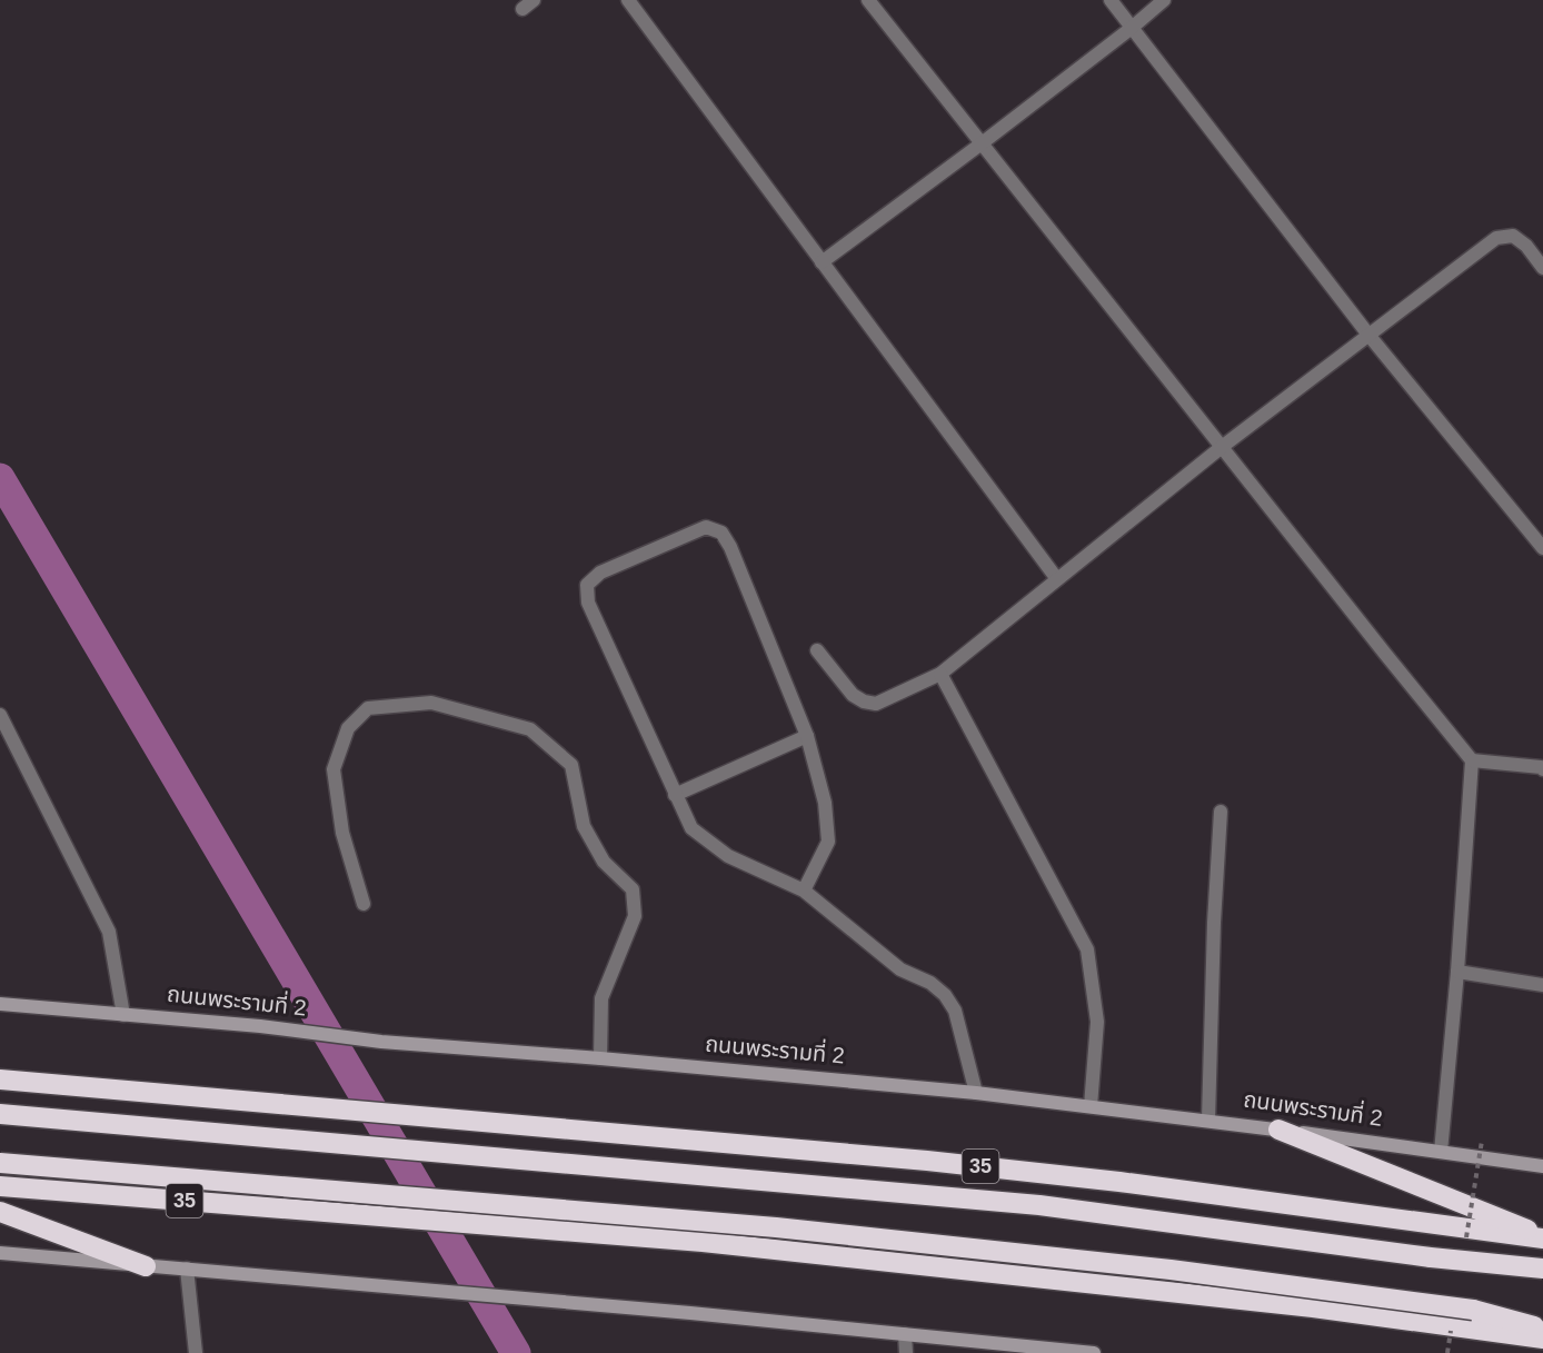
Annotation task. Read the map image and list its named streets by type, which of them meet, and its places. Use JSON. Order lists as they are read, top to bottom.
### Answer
{
  "streets": {
    "highway": ["35"],
    "main road": ["ถนนพระรามที่ 2"]
  }
}
